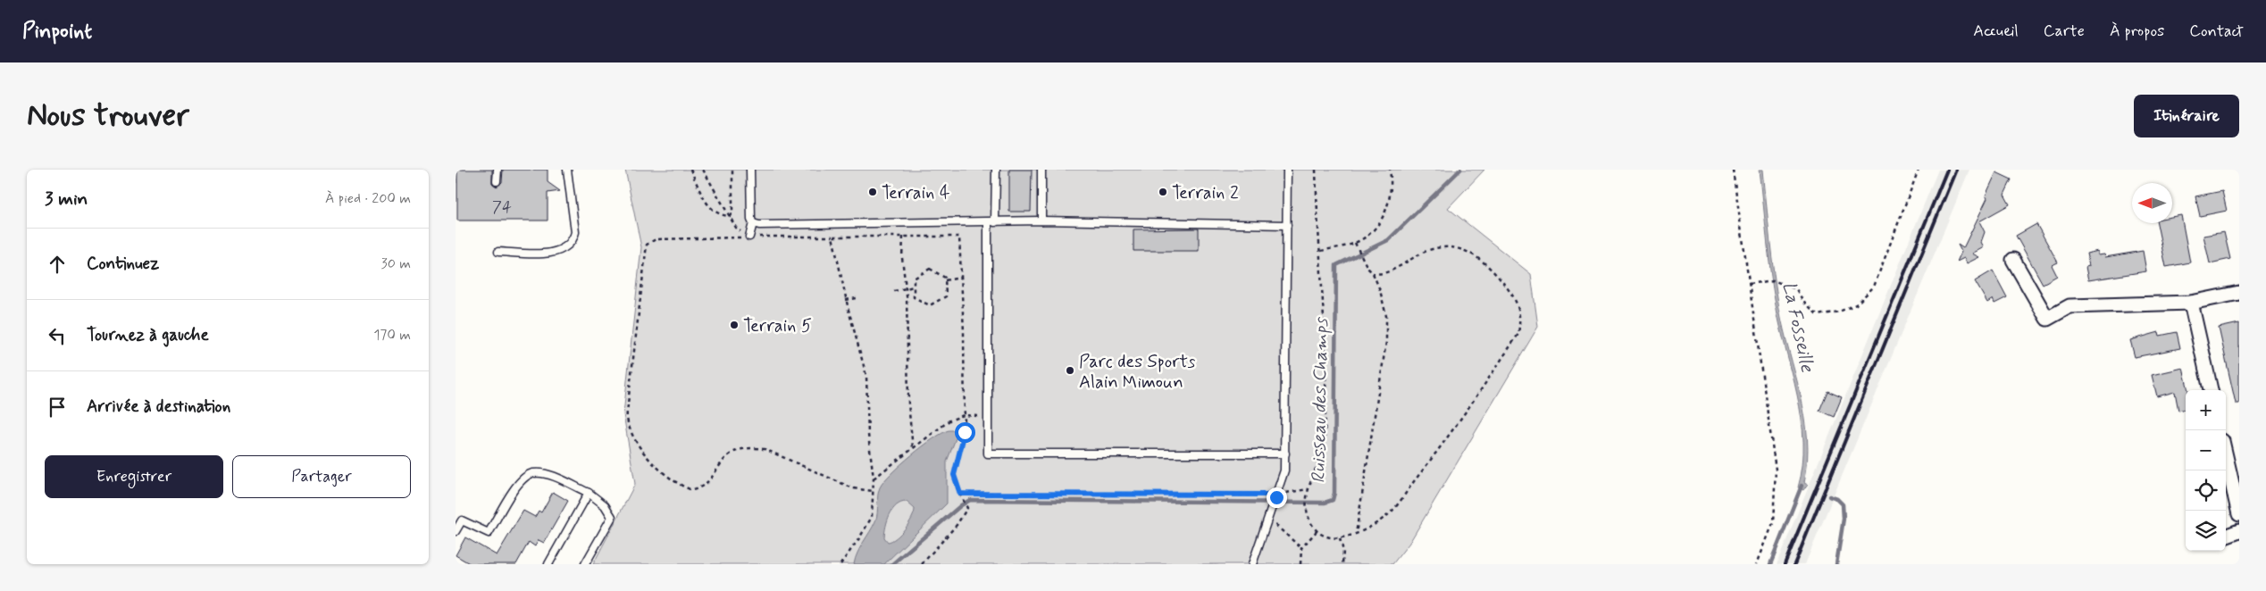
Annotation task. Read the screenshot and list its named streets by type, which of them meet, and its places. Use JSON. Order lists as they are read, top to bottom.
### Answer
{
  "water": ["La Fosseille", "Ruisseau des Champs"],
  "places": [
    "Terrain 4",
    "Terrain 2",
    "Terrain 5",
    "Parc des Sports Alain Mimoun"
  ],
  "house_numbers": ["74"],
  "north": "left",
  "page": {
    "header": "Pinpoint",
    "nav": [
      "Accueil",
      "Carte",
      "À propos",
      "Contact"
    ],
    "buttons": [
      "Itinéraire",
      ["Enregistrer", "Partager"]
    ],
    "title": "Nous trouver",
    "heading": ["3 min", "À pied · 200 m"],
    "list": [
      ["Continuez", "30 m"],
      ["Tournez à gauche", "170 m"],
      "Arrivée à destination"
    ],
    "map_buttons": ["+", "−"]
  }
}
